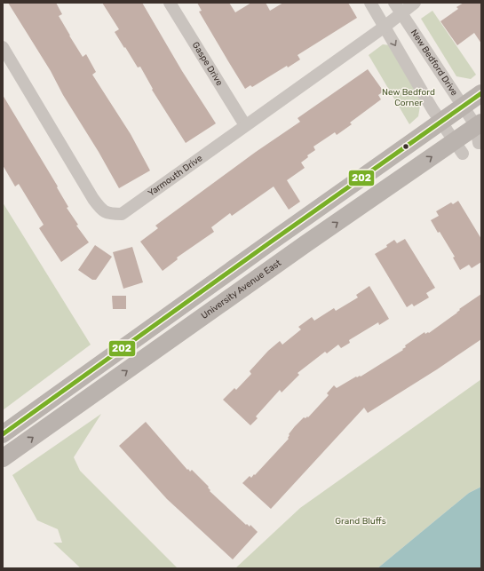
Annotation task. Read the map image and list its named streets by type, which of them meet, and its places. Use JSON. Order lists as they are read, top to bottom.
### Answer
{
  "streets": {
    "main road": ["University Avenue East"],
    "street": ["New Bedford Drive", "Gaspe Drive", "Yarmouth Drive"]
  },
  "crossings": [
    ["New Bedford Drive", "Yarmouth Drive"],
    ["New Bedford Drive", "University Avenue East"],
    ["Gaspe Drive", "Yarmouth Drive"]
  ],
  "parks": ["New Bedford Corner", "Grand Bluffs"],
  "lines": ["transit line 202"]
}
